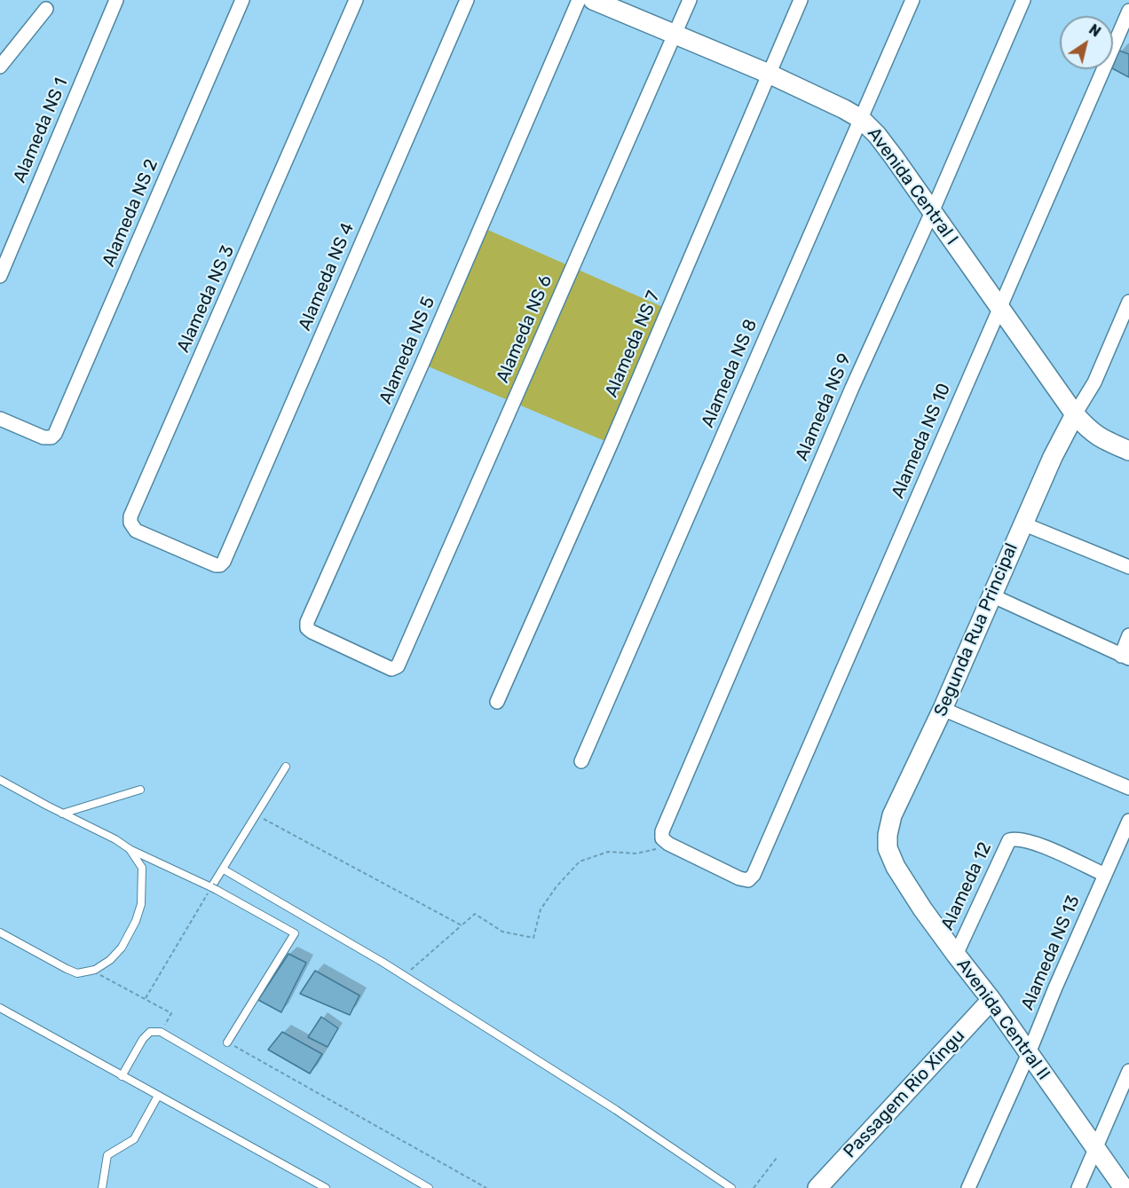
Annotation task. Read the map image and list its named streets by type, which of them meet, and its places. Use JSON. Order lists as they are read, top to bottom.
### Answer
{
  "streets": {
    "main road": [
      "Avenida Central I",
      "Segunda Rua Principal",
      "Avenida Central II",
      "Passagem Rio Xingu"
    ],
    "street": [
      "Alameda NS 1",
      "Alameda NS 2",
      "Alameda NS 4",
      "Alameda NS 3",
      "Alameda NS 6",
      "Alameda NS 7",
      "Alameda NS 5",
      "Alameda NS 8",
      "Alameda NS 9",
      "Alameda NS 10",
      "Alameda 12",
      "Alameda NS 13"
    ]
  },
  "crossings": [
    ["Avenida Central I", "Alameda NS 6"],
    ["Avenida Central I", "Alameda NS 7"],
    ["Avenida Central I", "Alameda NS 8"],
    ["Avenida Central I", "Alameda NS 9"],
    ["Avenida Central I", "Alameda NS 10"],
    ["Avenida Central I", "Segunda Rua Principal"],
    ["Alameda NS 4", "Alameda NS 3"],
    ["Alameda NS 6", "Alameda NS 5"],
    ["Alameda NS 9", "Alameda NS 10"],
    ["Segunda Rua Principal", "Avenida Central II"],
    ["Alameda 12", "Alameda NS 13"],
    ["Alameda 12", "Avenida Central II"],
    ["Alameda NS 13", "Avenida Central II"],
    ["Avenida Central II", "Passagem Rio Xingu"]
  ],
  "north": "top right"
}
